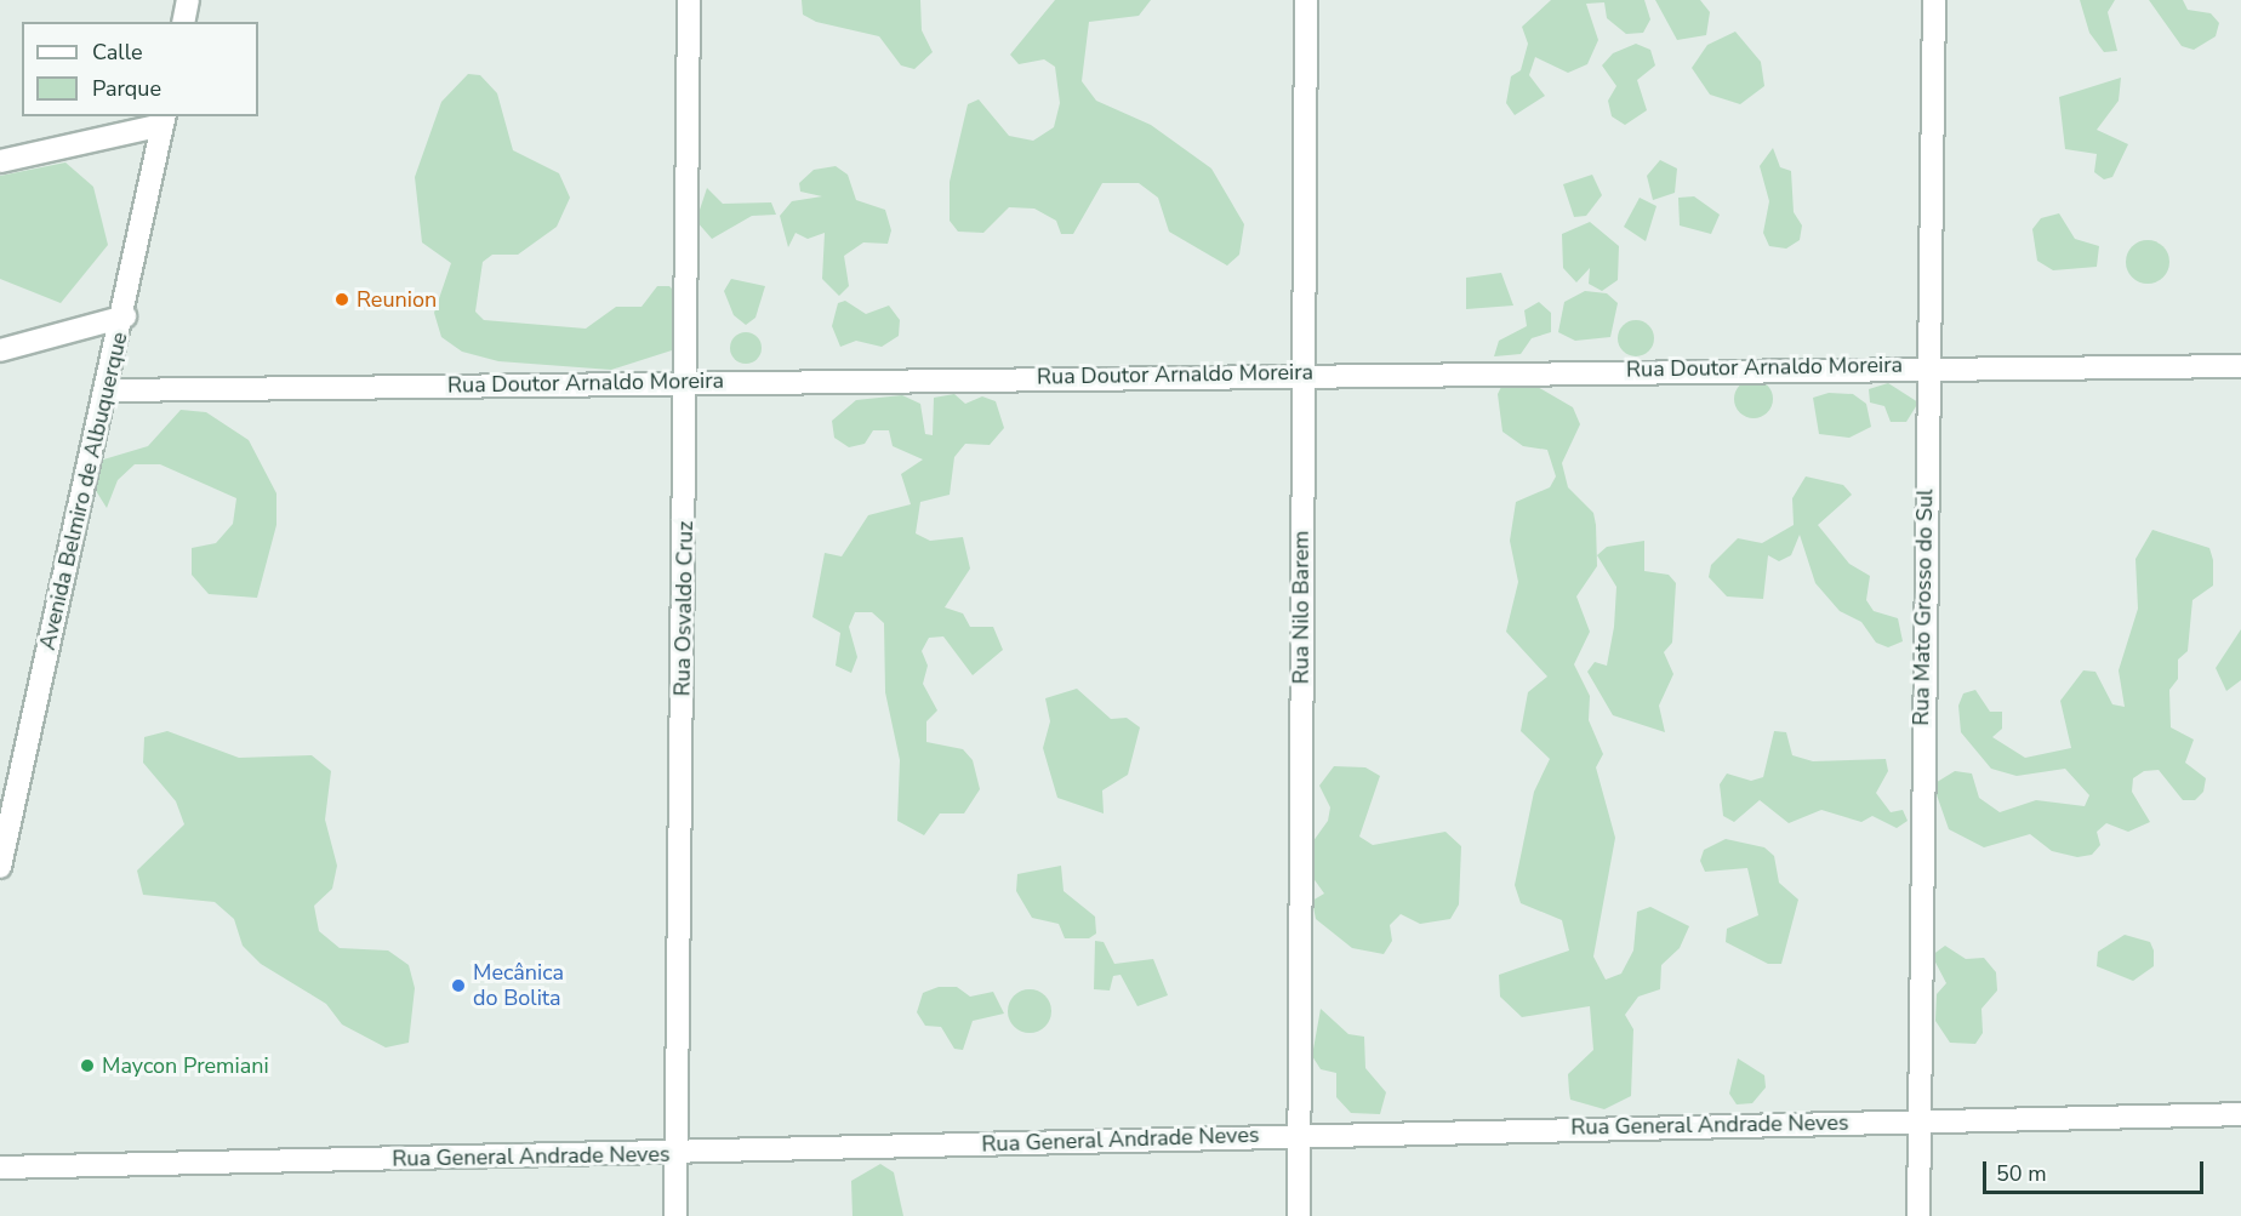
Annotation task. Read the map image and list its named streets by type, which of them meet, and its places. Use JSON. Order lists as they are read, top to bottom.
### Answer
{
  "streets": {
    "street": [
      "Rua Doutor Arnaldo Moreira",
      "Avenida Belmiro de Albuquerque",
      "Rua Nilo Barem",
      "Rua Mato Grosso do Sul",
      "Rua Osvaldo Cruz",
      "Rua General Andrade Neves"
    ]
  },
  "crossings": [
    ["Rua Doutor Arnaldo Moreira", "Avenida Belmiro de Albuquerque"],
    ["Rua Doutor Arnaldo Moreira", "Rua Nilo Barem"],
    ["Rua Doutor Arnaldo Moreira", "Rua Mato Grosso do Sul"],
    ["Rua Doutor Arnaldo Moreira", "Rua Osvaldo Cruz"],
    ["Rua Nilo Barem", "Rua General Andrade Neves"],
    ["Rua Mato Grosso do Sul", "Rua General Andrade Neves"],
    ["Rua Osvaldo Cruz", "Rua General Andrade Neves"]
  ],
  "places": ["Reunion", "Mecânica do Bolita", "Maycon Premiani"],
  "legend": ["Calle", "Parque"],
  "scale_bar": "50 m"
}
